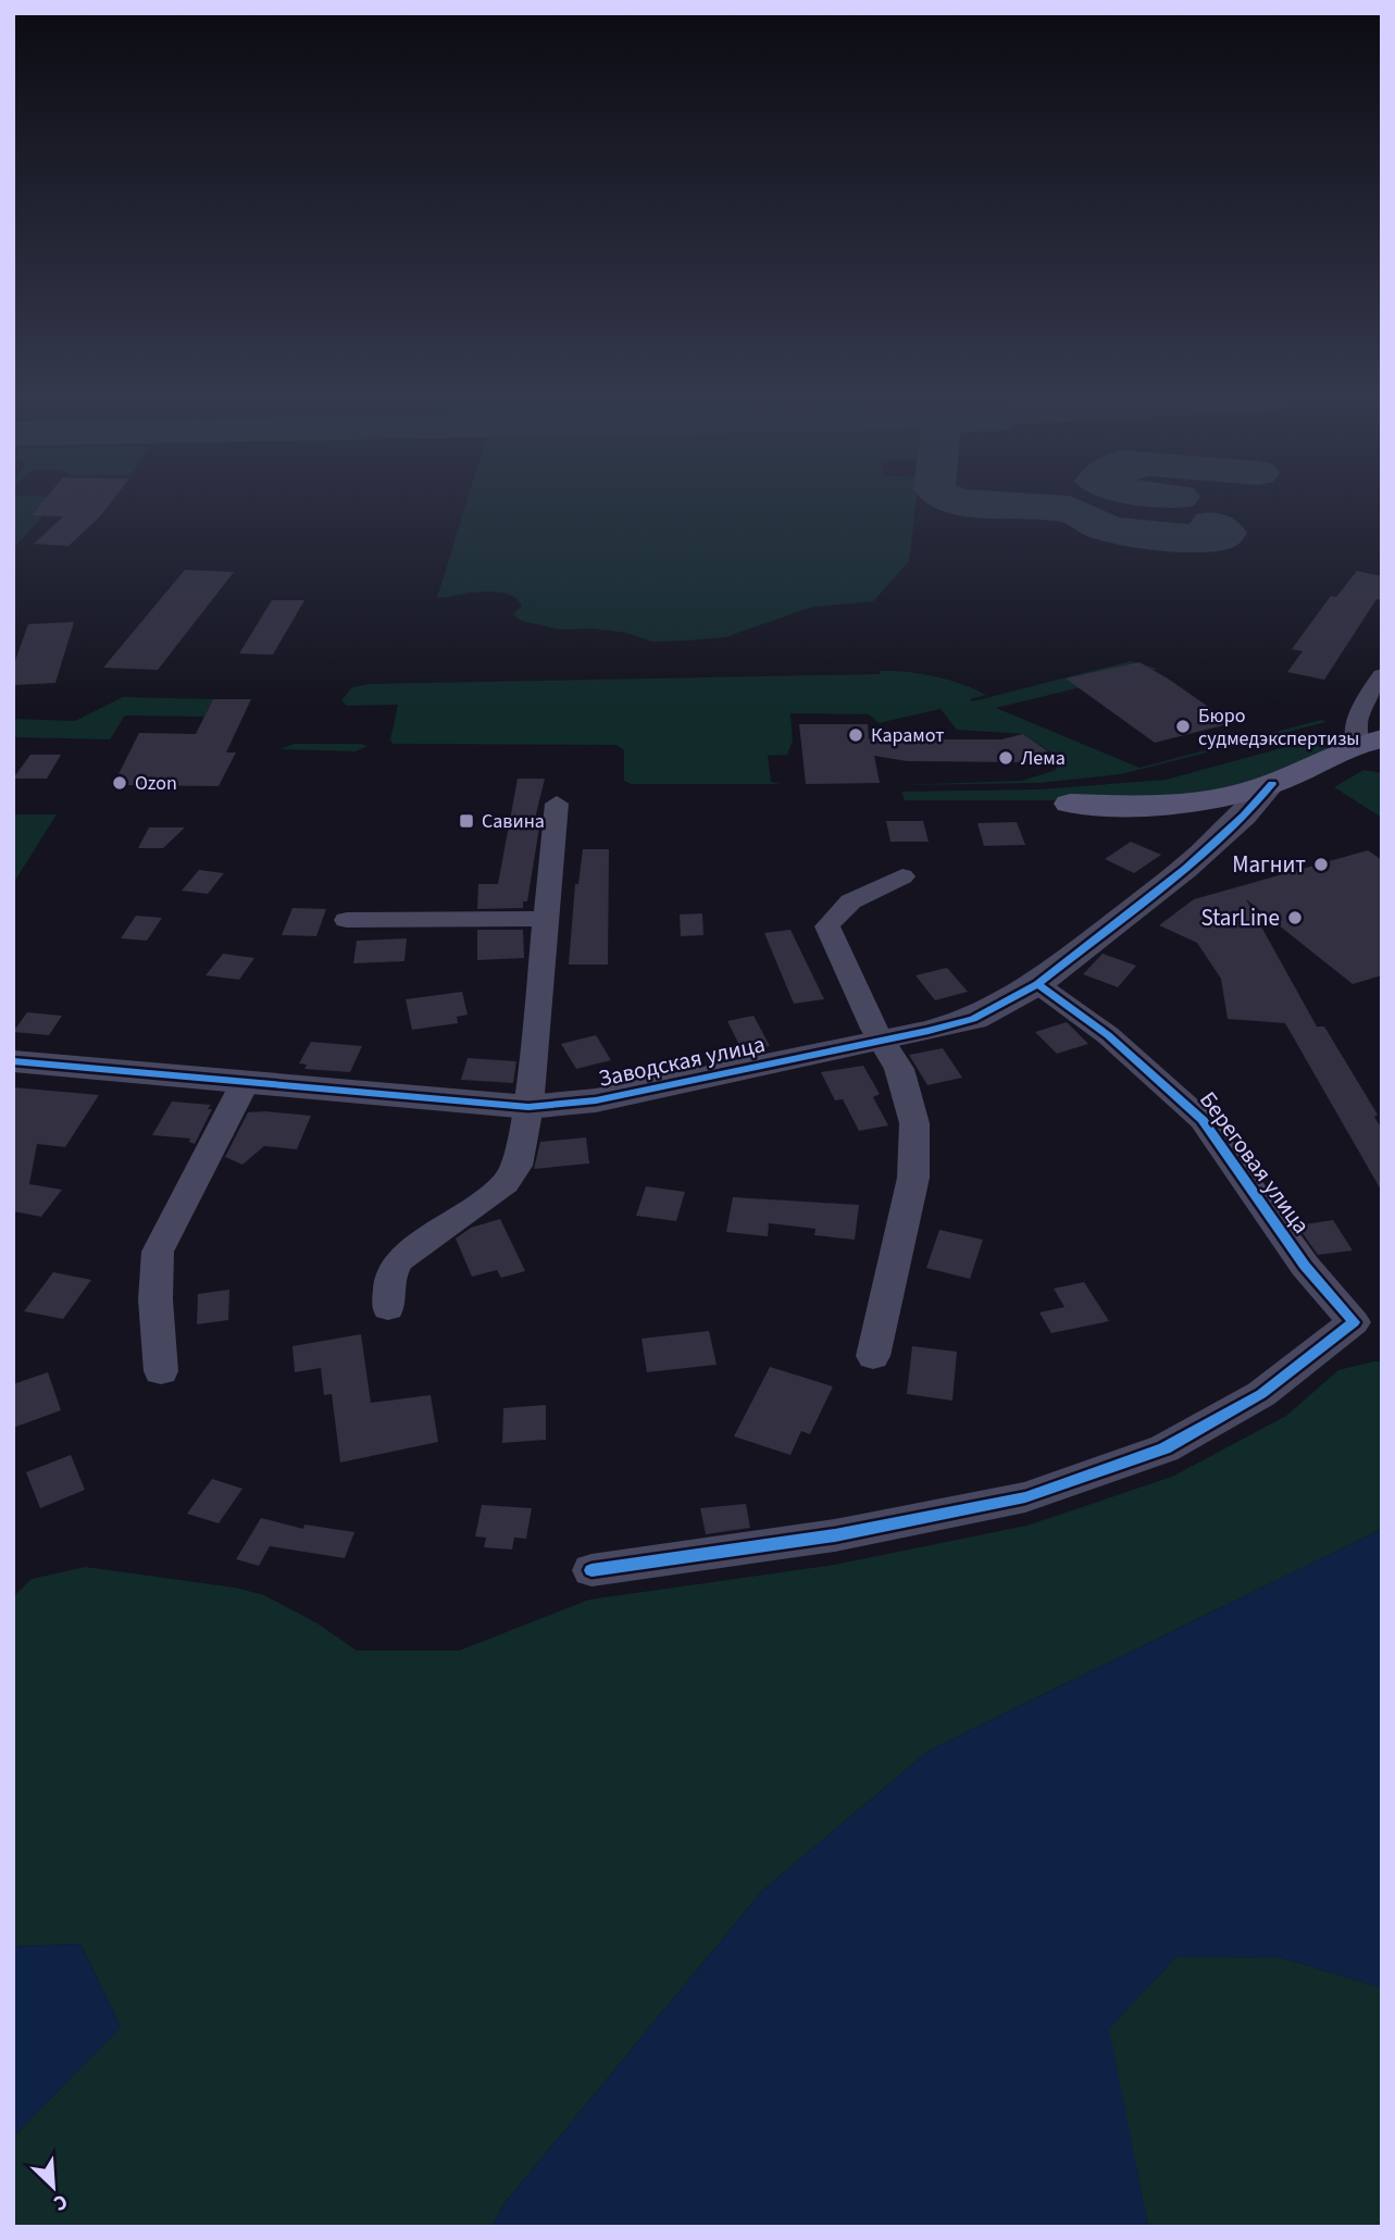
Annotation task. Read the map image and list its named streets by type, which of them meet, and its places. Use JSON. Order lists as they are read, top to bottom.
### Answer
{
  "streets": {
    "street": ["Заводская улица", "Береговая улица"]
  },
  "crossings": [
    ["Заводская улица", "Береговая улица"]
  ],
  "places": {
    "other": [
      "Бюро судмедэкспертизы",
      "Карамот",
      "Лема",
      "Ozon",
      "Магнит",
      "StarLine"
    ],
    "transit": ["Савина"]
  },
  "north": "bottom right"
}
